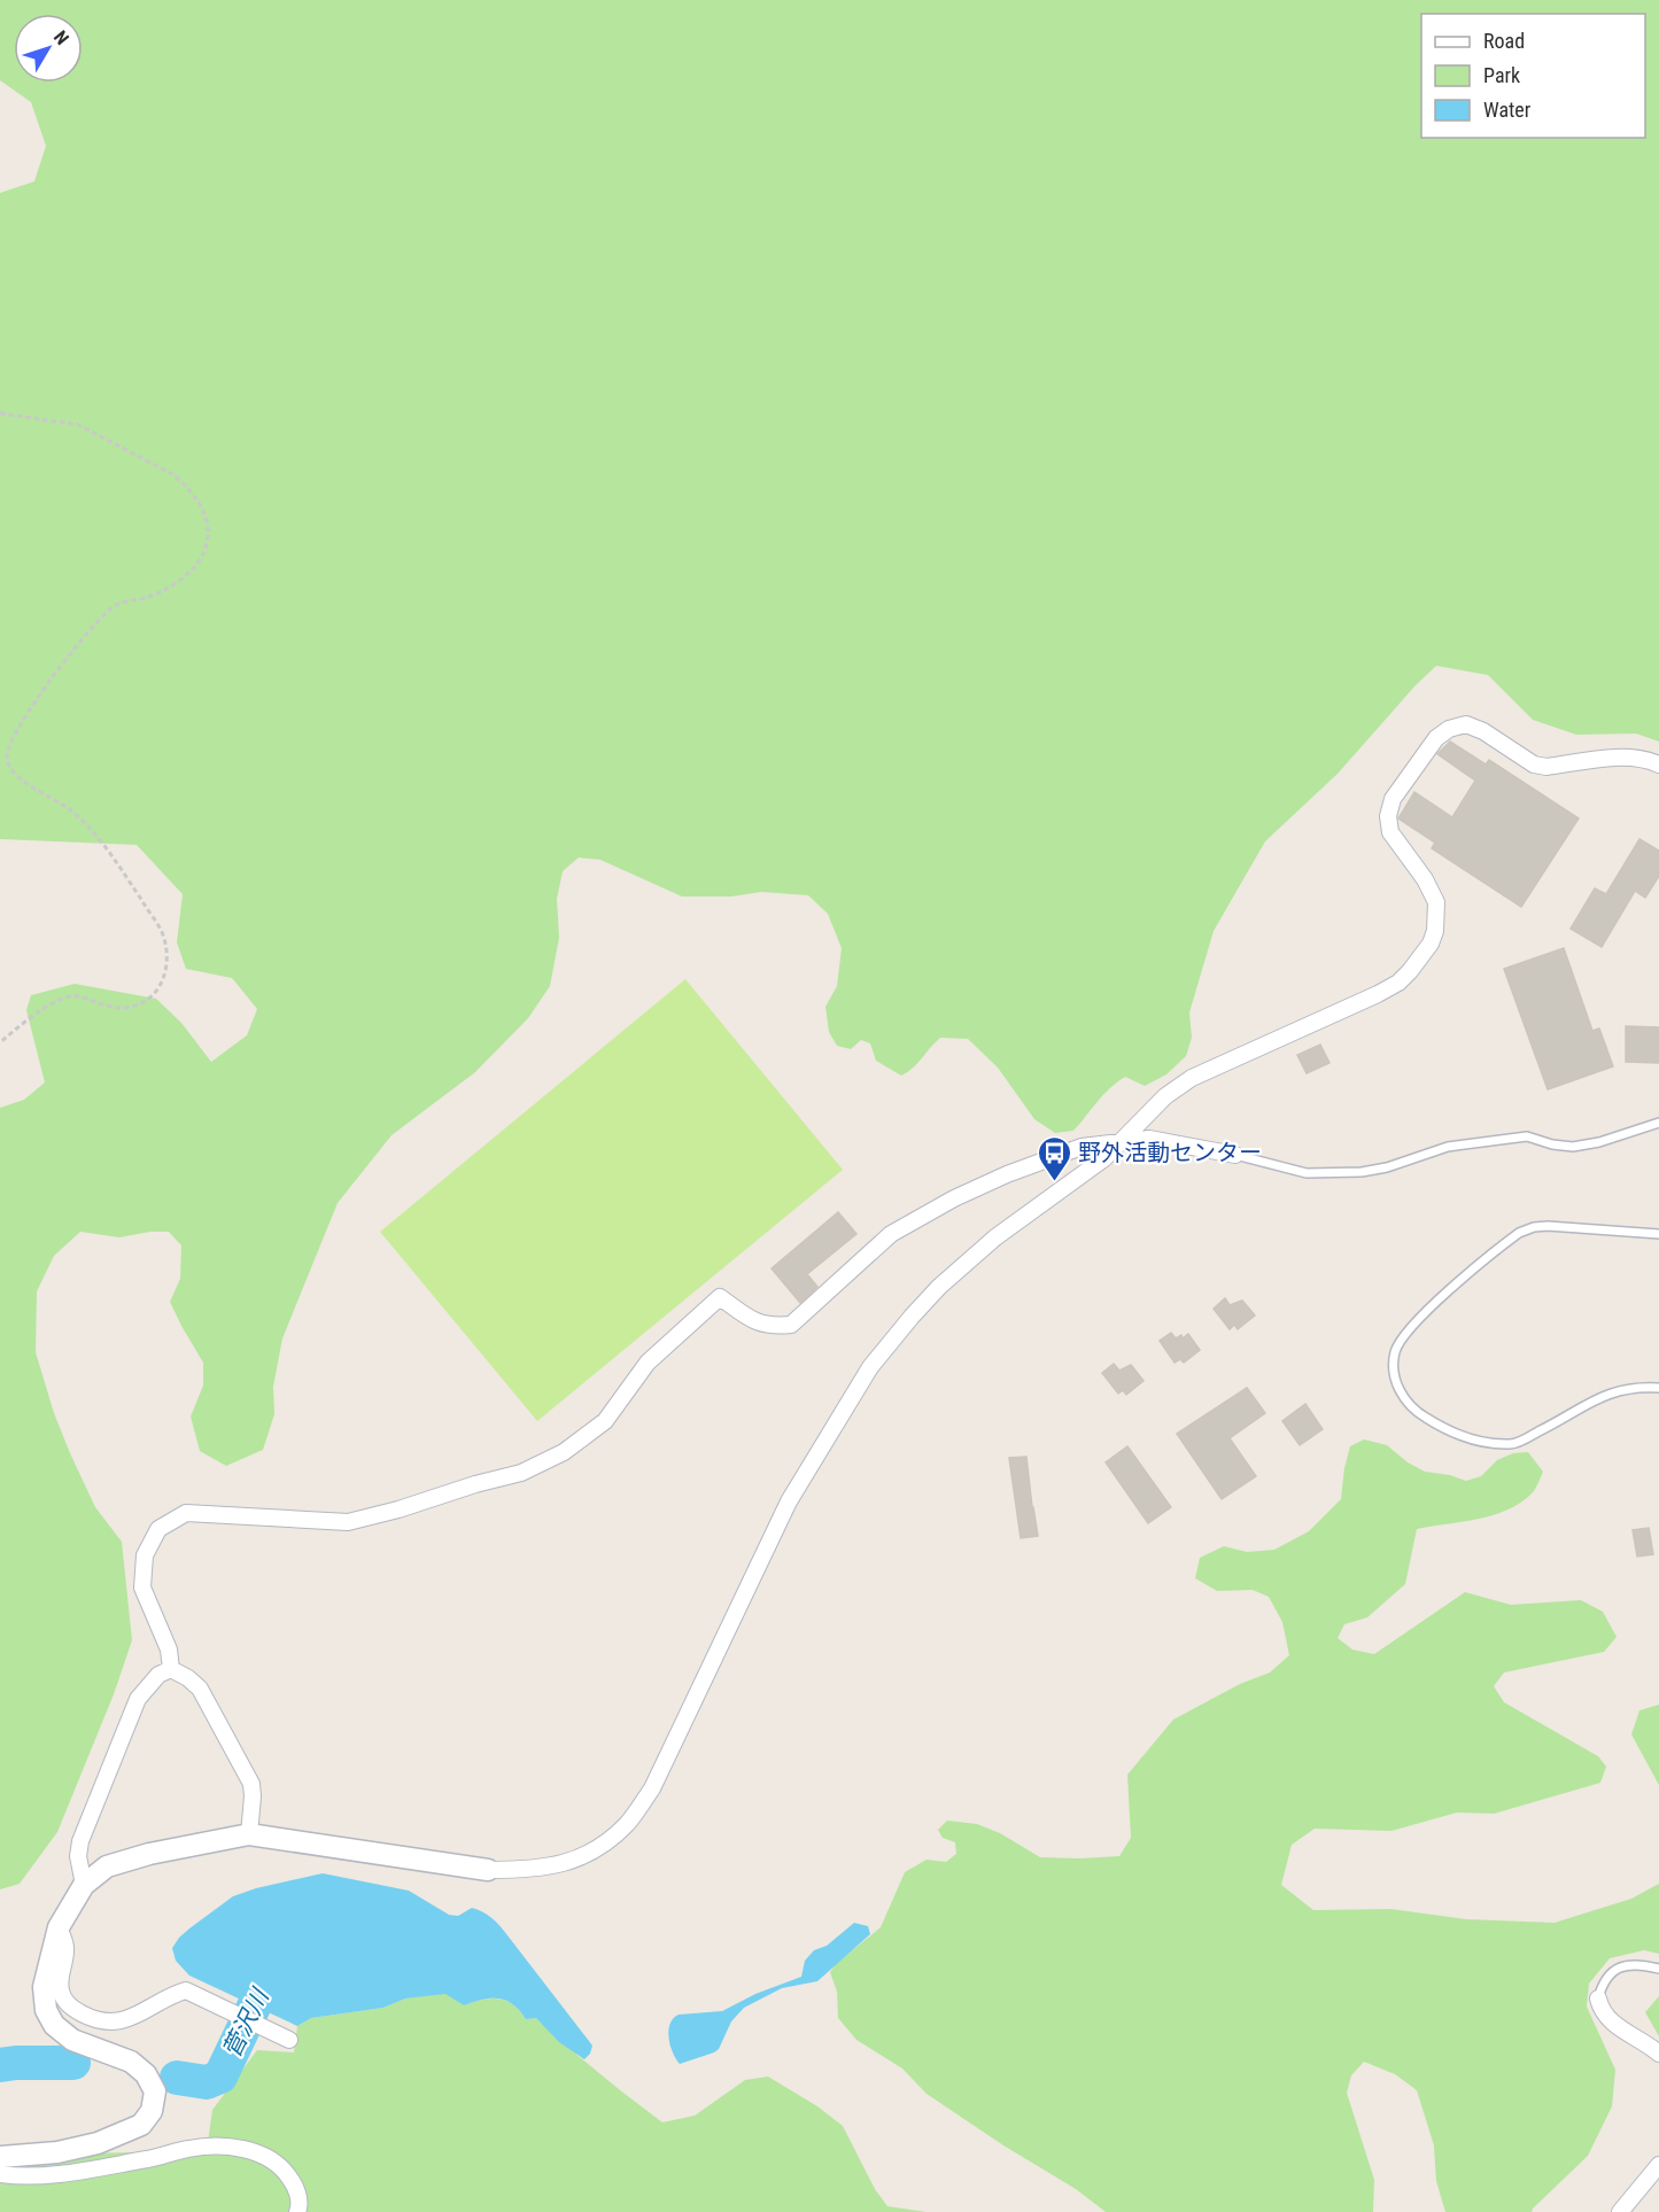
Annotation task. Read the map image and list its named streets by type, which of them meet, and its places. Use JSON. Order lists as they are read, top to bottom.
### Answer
{
  "water": ["菅沢川"],
  "places": {
    "bus stop": ["野外活動センター"]
  },
  "legend": ["Road", "Park", "Water"],
  "north": "top right"
}
